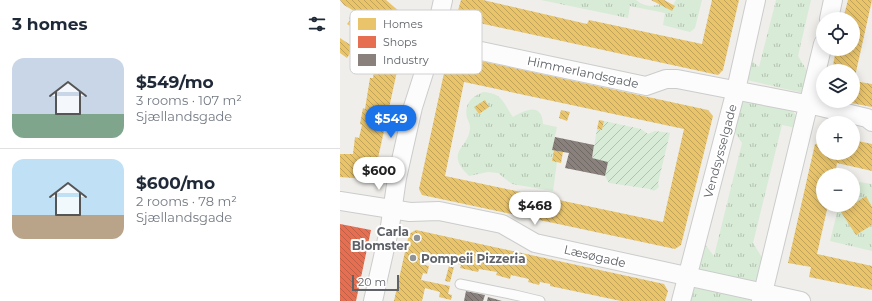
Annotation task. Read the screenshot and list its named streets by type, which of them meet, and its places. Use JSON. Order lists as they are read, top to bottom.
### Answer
{
  "streets": {
    "street": ["Himmerlandsgade", "Vendsysselgade", "Læsøgade"]
  },
  "crossings": [
    ["Himmerlandsgade", "Vendsysselgade"],
    ["Vendsysselgade", "Læsøgade"]
  ],
  "places": ["Carla Blomster", "Pompeii Pizzeria"],
  "legend": ["Homes", "Shops", "Industry"],
  "scale_bar": "20 m",
  "page": {
    "heading": "3 homes",
    "map_buttons": ["+", "−"],
    "list": [
      {
        "name": "$549/mo",
        "note": "3 rooms · 107 m² · Sjællandsgade"
      },
      {
        "name": "$600/mo",
        "note": "2 rooms · 78 m² · Sjællandsgade"
      }
    ],
    "price": ["$549", "$600", "$468"],
    "scale": "20 m"
  }
}
